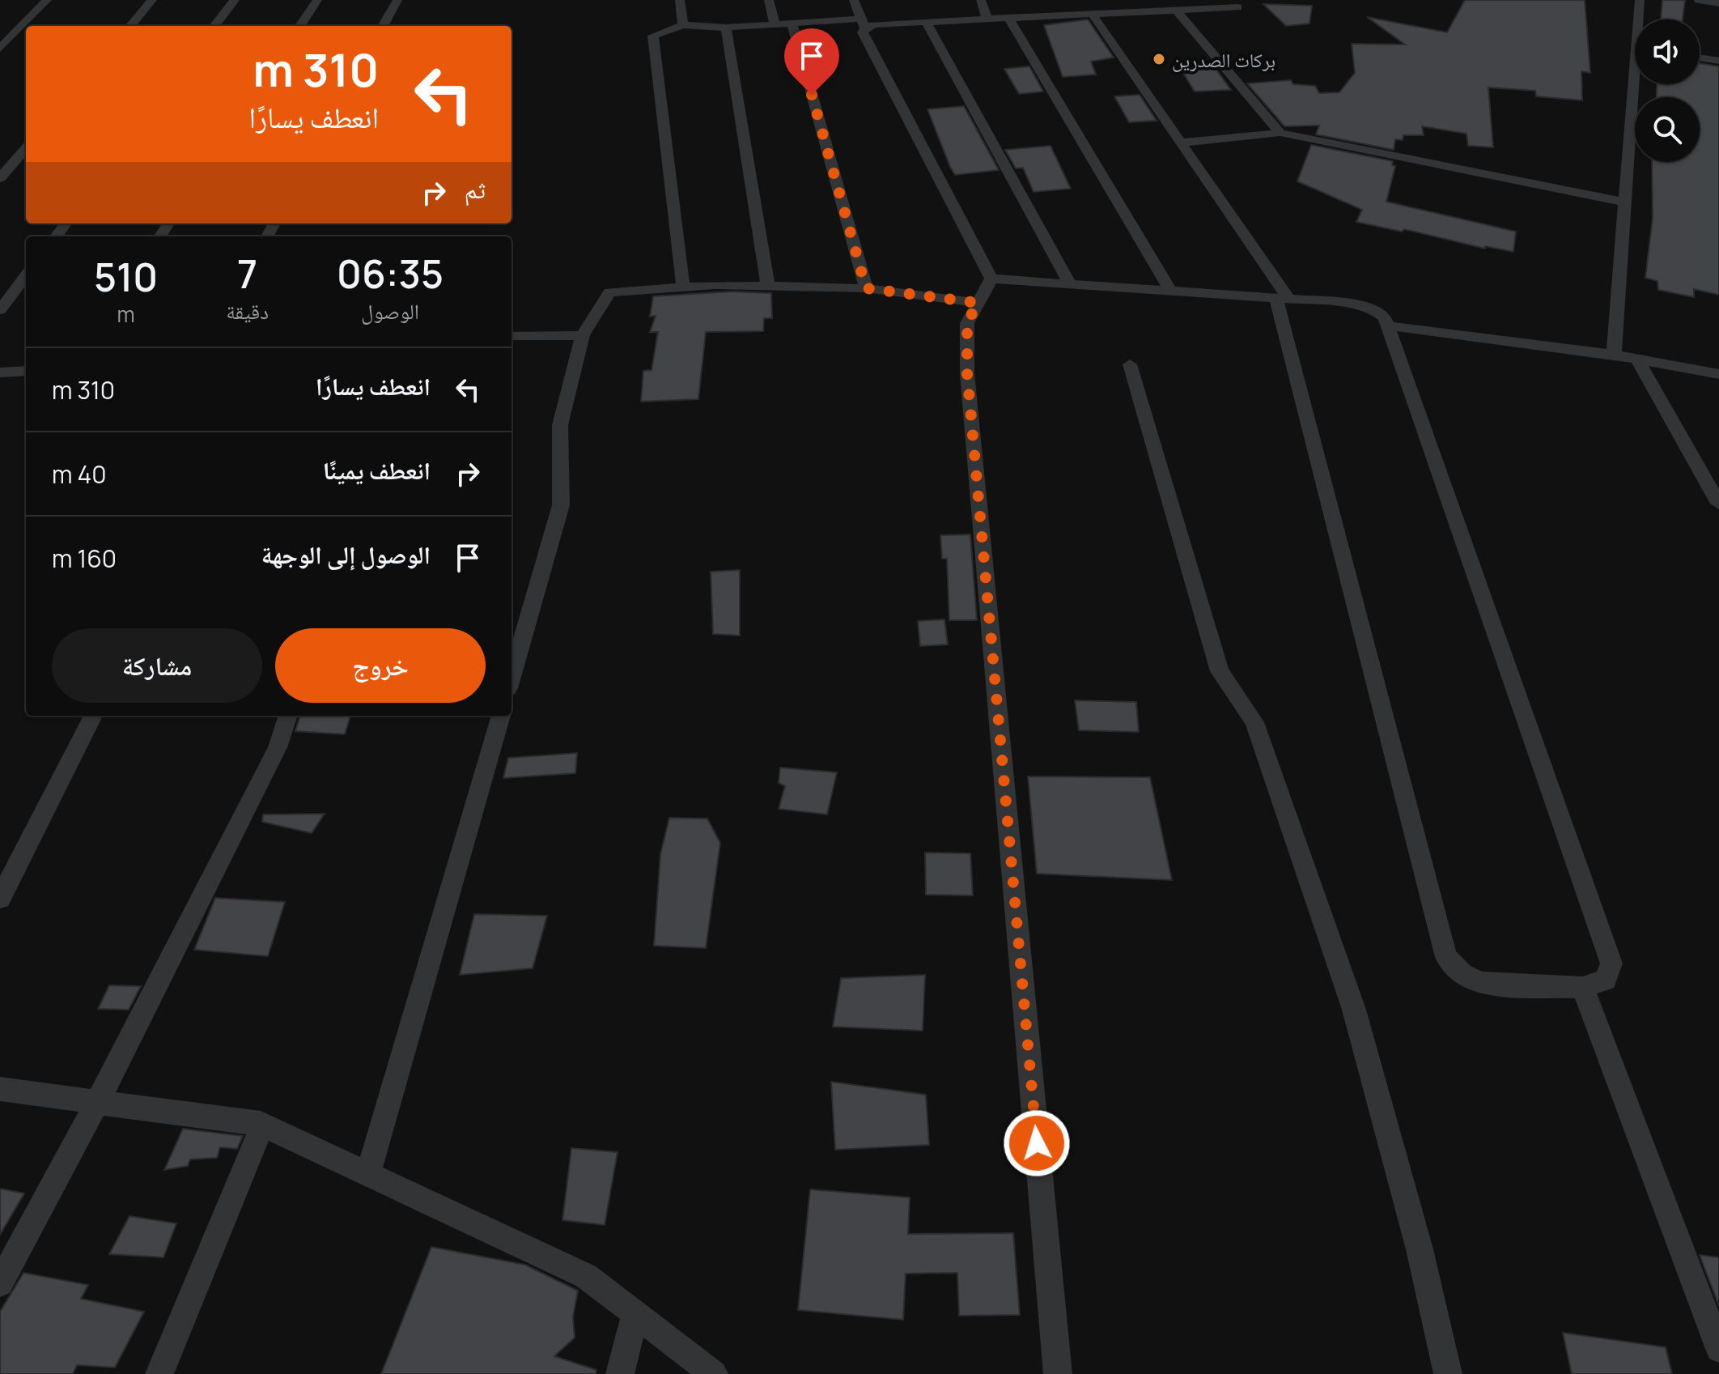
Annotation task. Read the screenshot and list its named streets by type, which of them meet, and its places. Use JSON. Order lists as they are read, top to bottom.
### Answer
{
  "places": ["بركات الصدرين"],
  "page": {
    "turn": ["310 m", "انعطف يسارًا"],
    "then": "ثم",
    "eta": [
      "06:35",
      "الوصول",
      "7",
      "دقيقة",
      "510",
      "m"
    ],
    "list": [
      {
        "name": "انعطف يسارًا",
        "value": "310 m"
      },
      {
        "name": "انعطف يمينًا",
        "value": "40 m"
      },
      {
        "name": "الوصول إلى الوجهة",
        "value": "160 m"
      }
    ],
    "buttons": ["خروج", "مشاركة"]
  }
}
